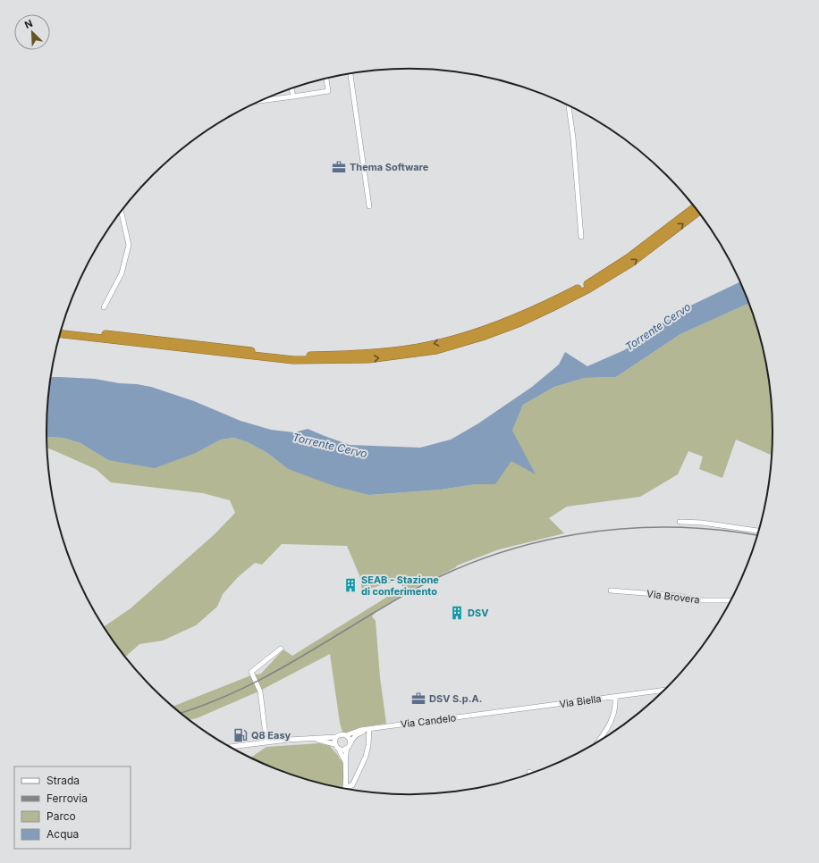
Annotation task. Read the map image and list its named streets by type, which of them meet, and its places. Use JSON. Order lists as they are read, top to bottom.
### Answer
{
  "streets": {
    "street": ["Via Brovera", "Via Biella", "Via Candelo"]
  },
  "crossings": [
    ["Via Biella", "Via Candelo"]
  ],
  "water": ["Torrente Cervo"],
  "places": {
    "office": ["Thema Software", "DSV S.p.A."],
    "building": ["SEAB - Stazione di conferimento", "DSV"],
    "fuel station": ["Q8 Easy"]
  },
  "legend": [
    "Strada",
    "Ferrovia",
    "Parco",
    "Acqua"
  ],
  "north": "top left"
}
